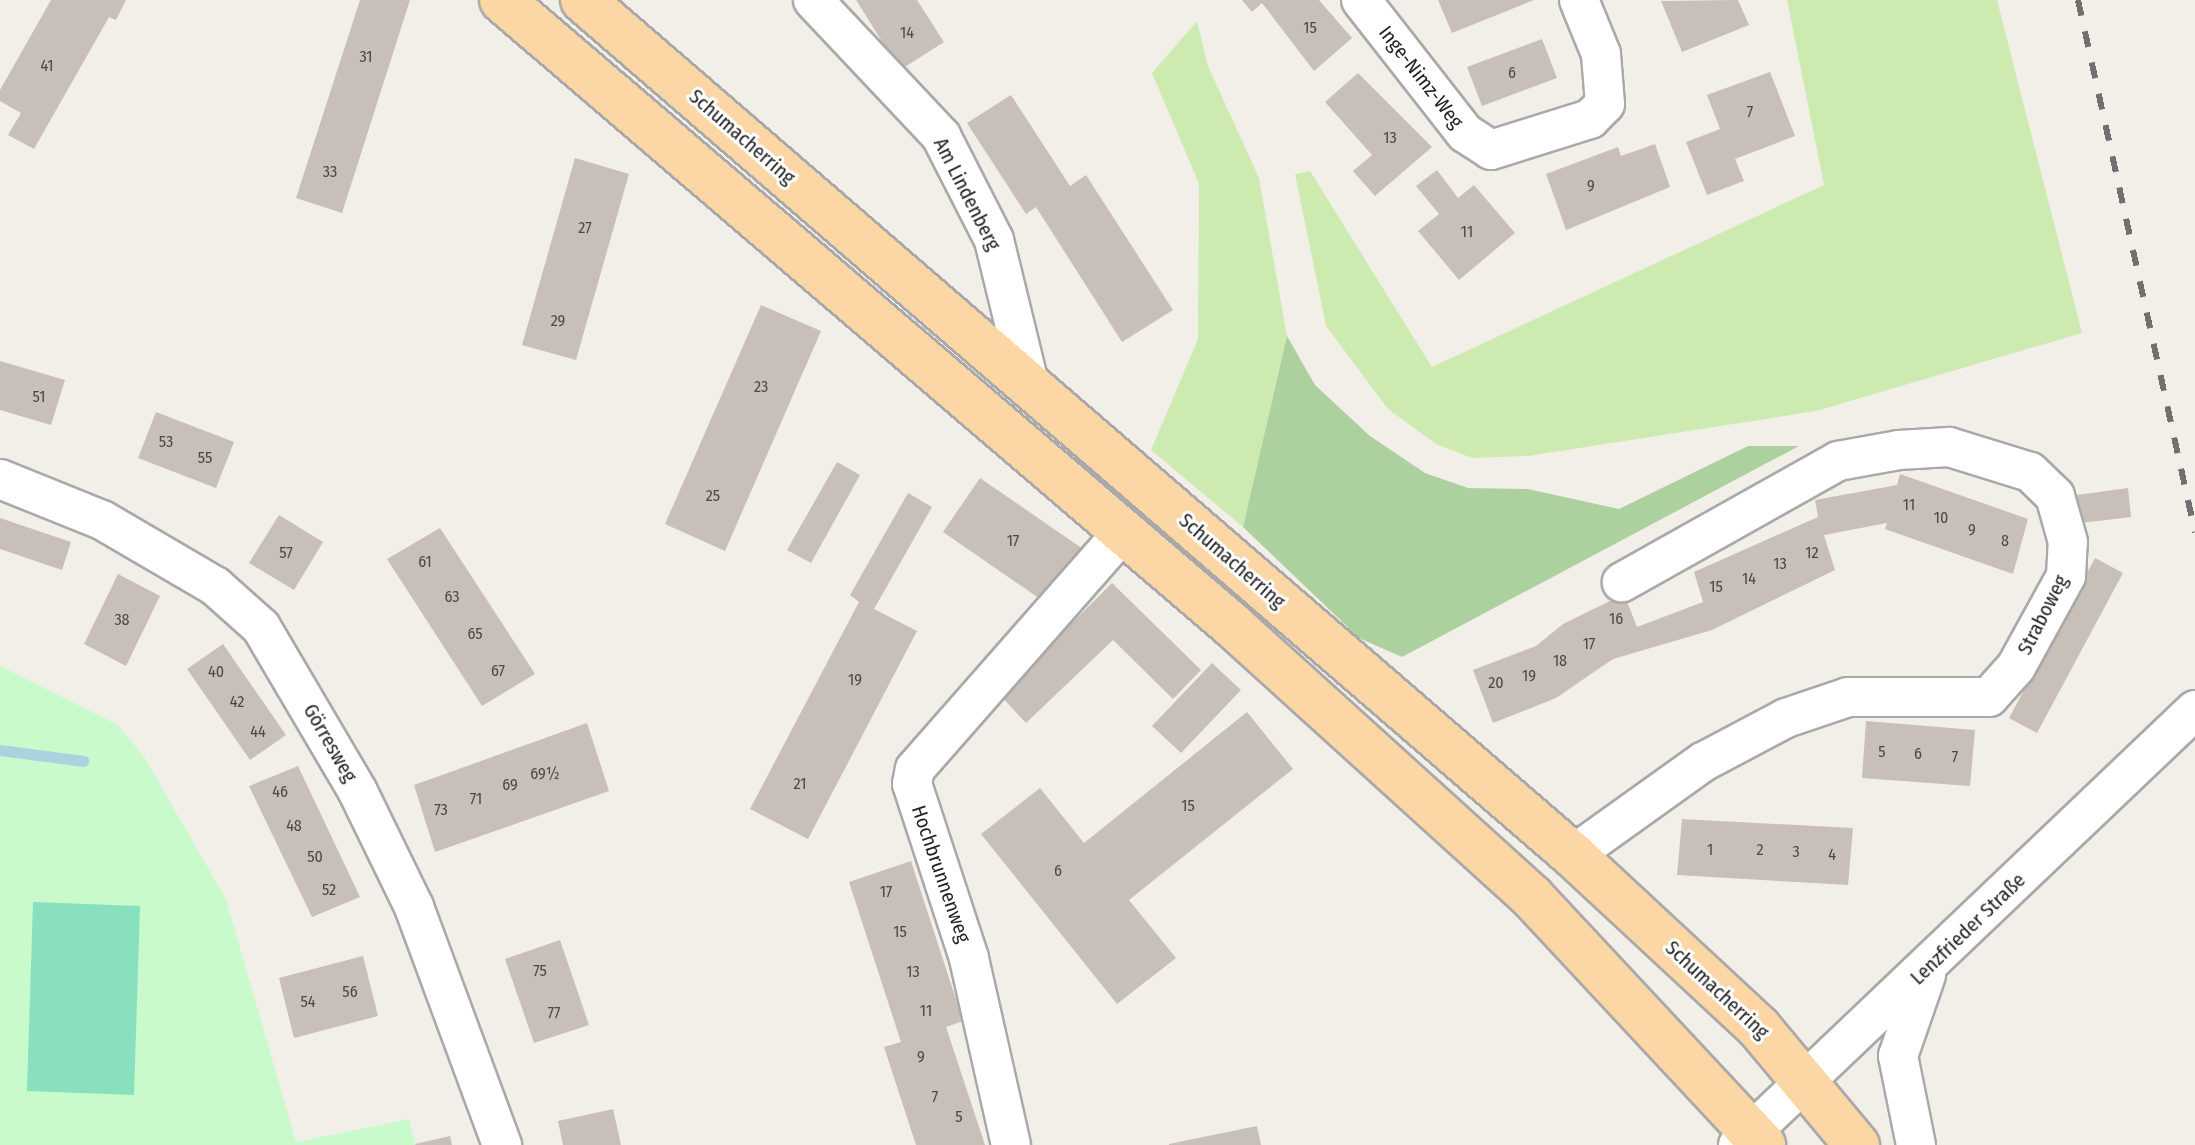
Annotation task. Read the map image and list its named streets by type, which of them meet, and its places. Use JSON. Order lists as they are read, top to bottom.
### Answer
{
  "streets": {
    "main road": ["Schumacherring"],
    "street": [
      "Inge-Nimz-Weg",
      "Am Lindenberg",
      "Straboweg",
      "Görresweg",
      "Hochbrunnenweg",
      "Lenzfrieder Straße"
    ]
  },
  "crossings": [
    ["Schumacherring", "Am Lindenberg"],
    ["Schumacherring", "Straboweg"],
    ["Schumacherring", "Lenzfrieder Straße"]
  ],
  "house_numbers": [
    "15",
    "14",
    "31",
    "41",
    "6",
    "7",
    "13",
    "33",
    "9",
    "27",
    "11",
    "29",
    "23",
    "51",
    "53",
    "55",
    "25",
    "11",
    "10",
    "9",
    "17",
    "8",
    "57",
    "12",
    "61",
    "13",
    "14",
    "15",
    "63",
    "16",
    "38",
    "65",
    "17",
    "18",
    "67",
    "40",
    "19",
    "19",
    "20",
    "42",
    "44",
    "5",
    "6",
    "7",
    "69½",
    "21",
    "69",
    "46",
    "71",
    "15",
    "73",
    "48",
    "1",
    "2",
    "3",
    "4",
    "50",
    "6",
    "52",
    "17",
    "15",
    "75",
    "13",
    "56",
    "54",
    "11",
    "77",
    "9",
    "7",
    "5"
  ]
}
